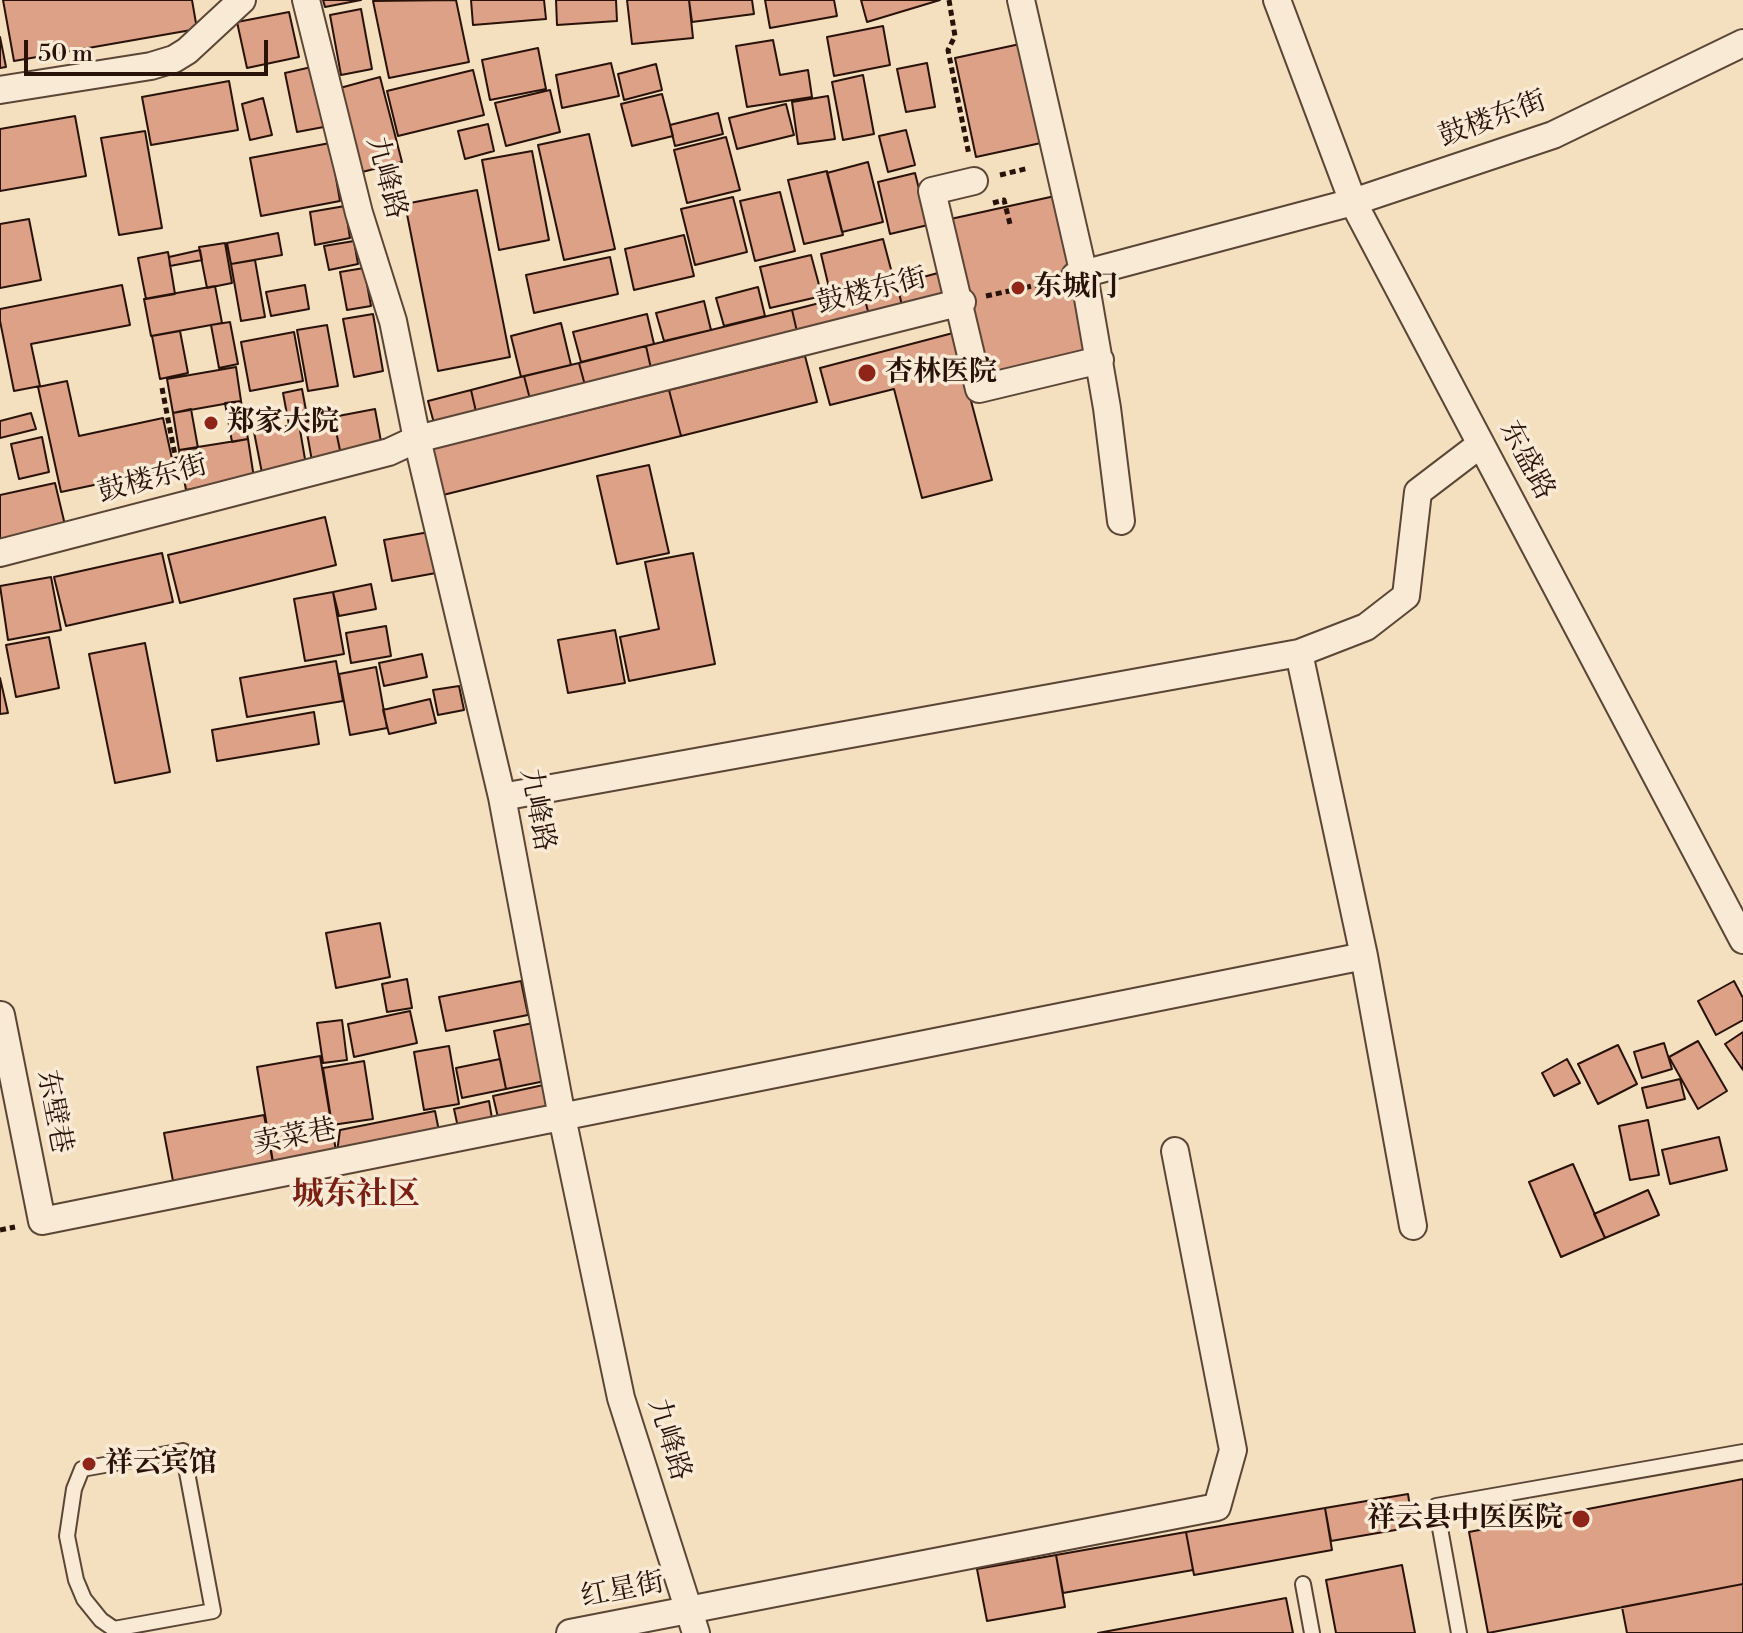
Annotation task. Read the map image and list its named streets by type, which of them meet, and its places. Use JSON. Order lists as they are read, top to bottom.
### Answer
{
  "streets": {
    "street": [
      "鼓楼东街",
      "九峰路",
      "东盛路",
      "东壁巷",
      "卖菜巷",
      "红星街"
    ]
  },
  "crossings": [
    ["鼓楼东街", "九峰路"],
    ["鼓楼东街", "东盛路"],
    ["九峰路", "卖菜巷"],
    ["九峰路", "红星街"],
    ["东壁巷", "卖菜巷"]
  ],
  "districts": ["城东社区"],
  "places": [
    "东城门",
    "杏林医院",
    "郑家大院",
    "祥云宾馆",
    "祥云县中医医院"
  ],
  "scale_bar": "50 m"
}
